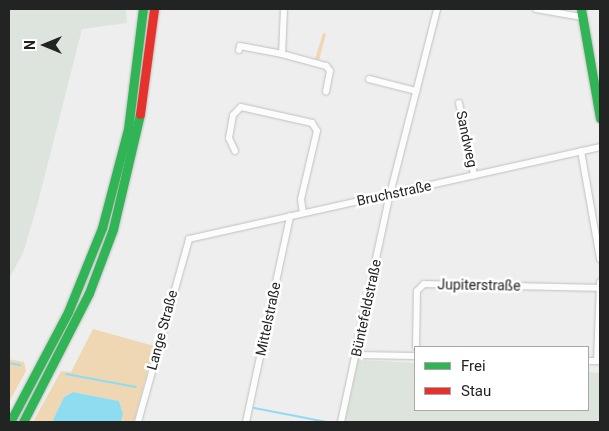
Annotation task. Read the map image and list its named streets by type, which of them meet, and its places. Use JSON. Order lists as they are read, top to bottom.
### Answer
{
  "streets": {
    "street": [
      "Sandweg",
      "Bruchstraße",
      "Jupiterstraße",
      "Büntefeldstraße",
      "Mittelstraße",
      "Lange Straße"
    ]
  },
  "crossings": [
    ["Sandweg", "Bruchstraße"],
    ["Bruchstraße", "Büntefeldstraße"],
    ["Bruchstraße", "Mittelstraße"],
    ["Bruchstraße", "Lange Straße"]
  ],
  "legend": ["Frei", "Stau"],
  "north": "left"
}
